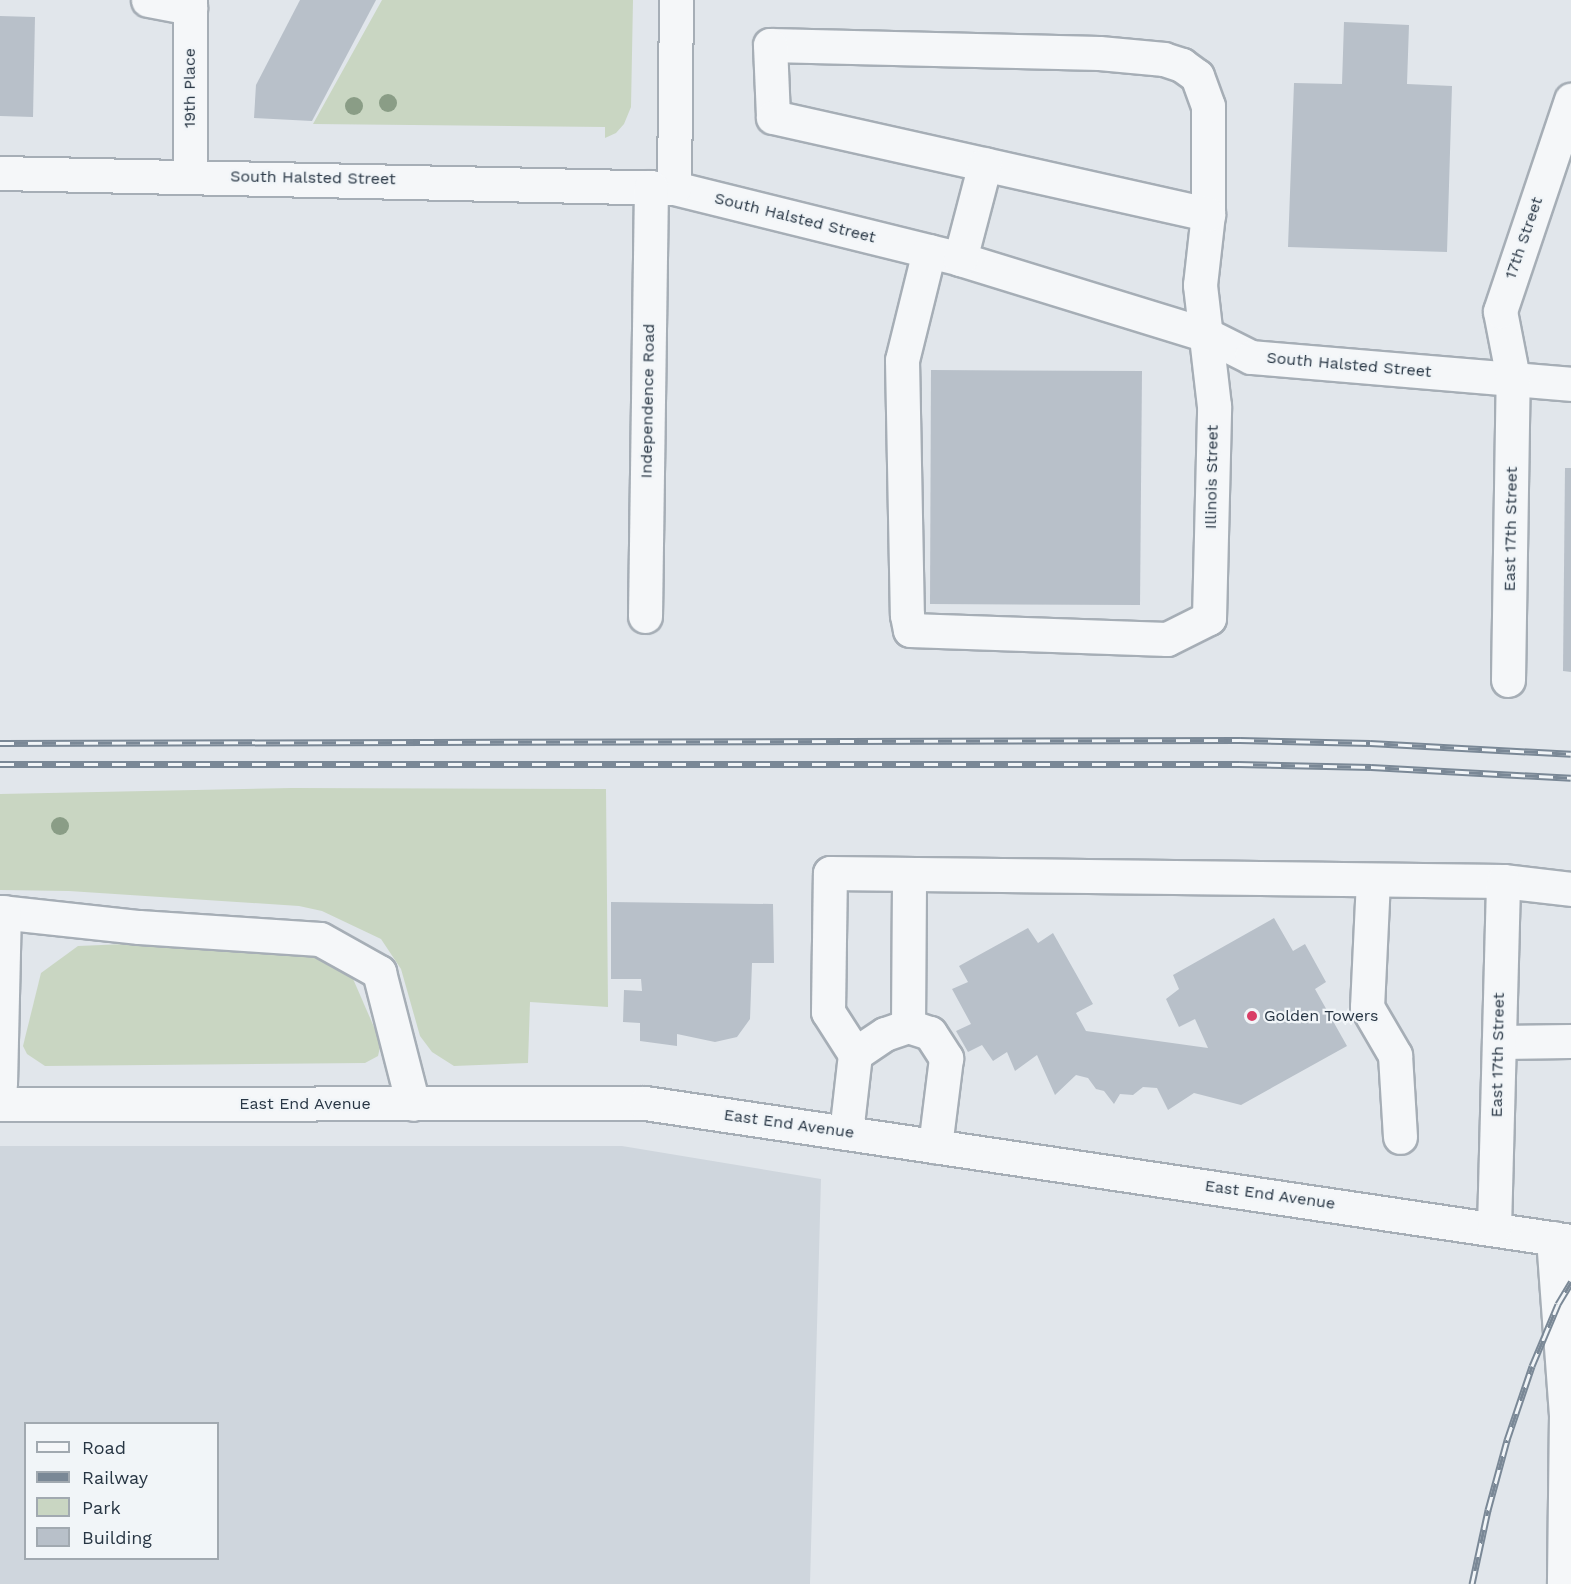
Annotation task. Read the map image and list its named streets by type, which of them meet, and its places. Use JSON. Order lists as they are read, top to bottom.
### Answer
{
  "streets": {
    "street": [
      "19th Place",
      "South Halsted Street",
      "17th Street",
      "Independence Road",
      "Illinois Street",
      "East 17th Street",
      "East End Avenue"
    ]
  },
  "crossings": [
    ["19th Place", "South Halsted Street"],
    ["South Halsted Street", "17th Street"],
    ["South Halsted Street", "Independence Road"],
    ["South Halsted Street", "Illinois Street"],
    ["South Halsted Street", "East 17th Street"],
    ["17th Street", "East 17th Street"],
    ["East 17th Street", "East End Avenue"]
  ],
  "places": ["Golden Towers"],
  "legend": [
    "Road",
    "Railway",
    "Park",
    "Building"
  ]
}
